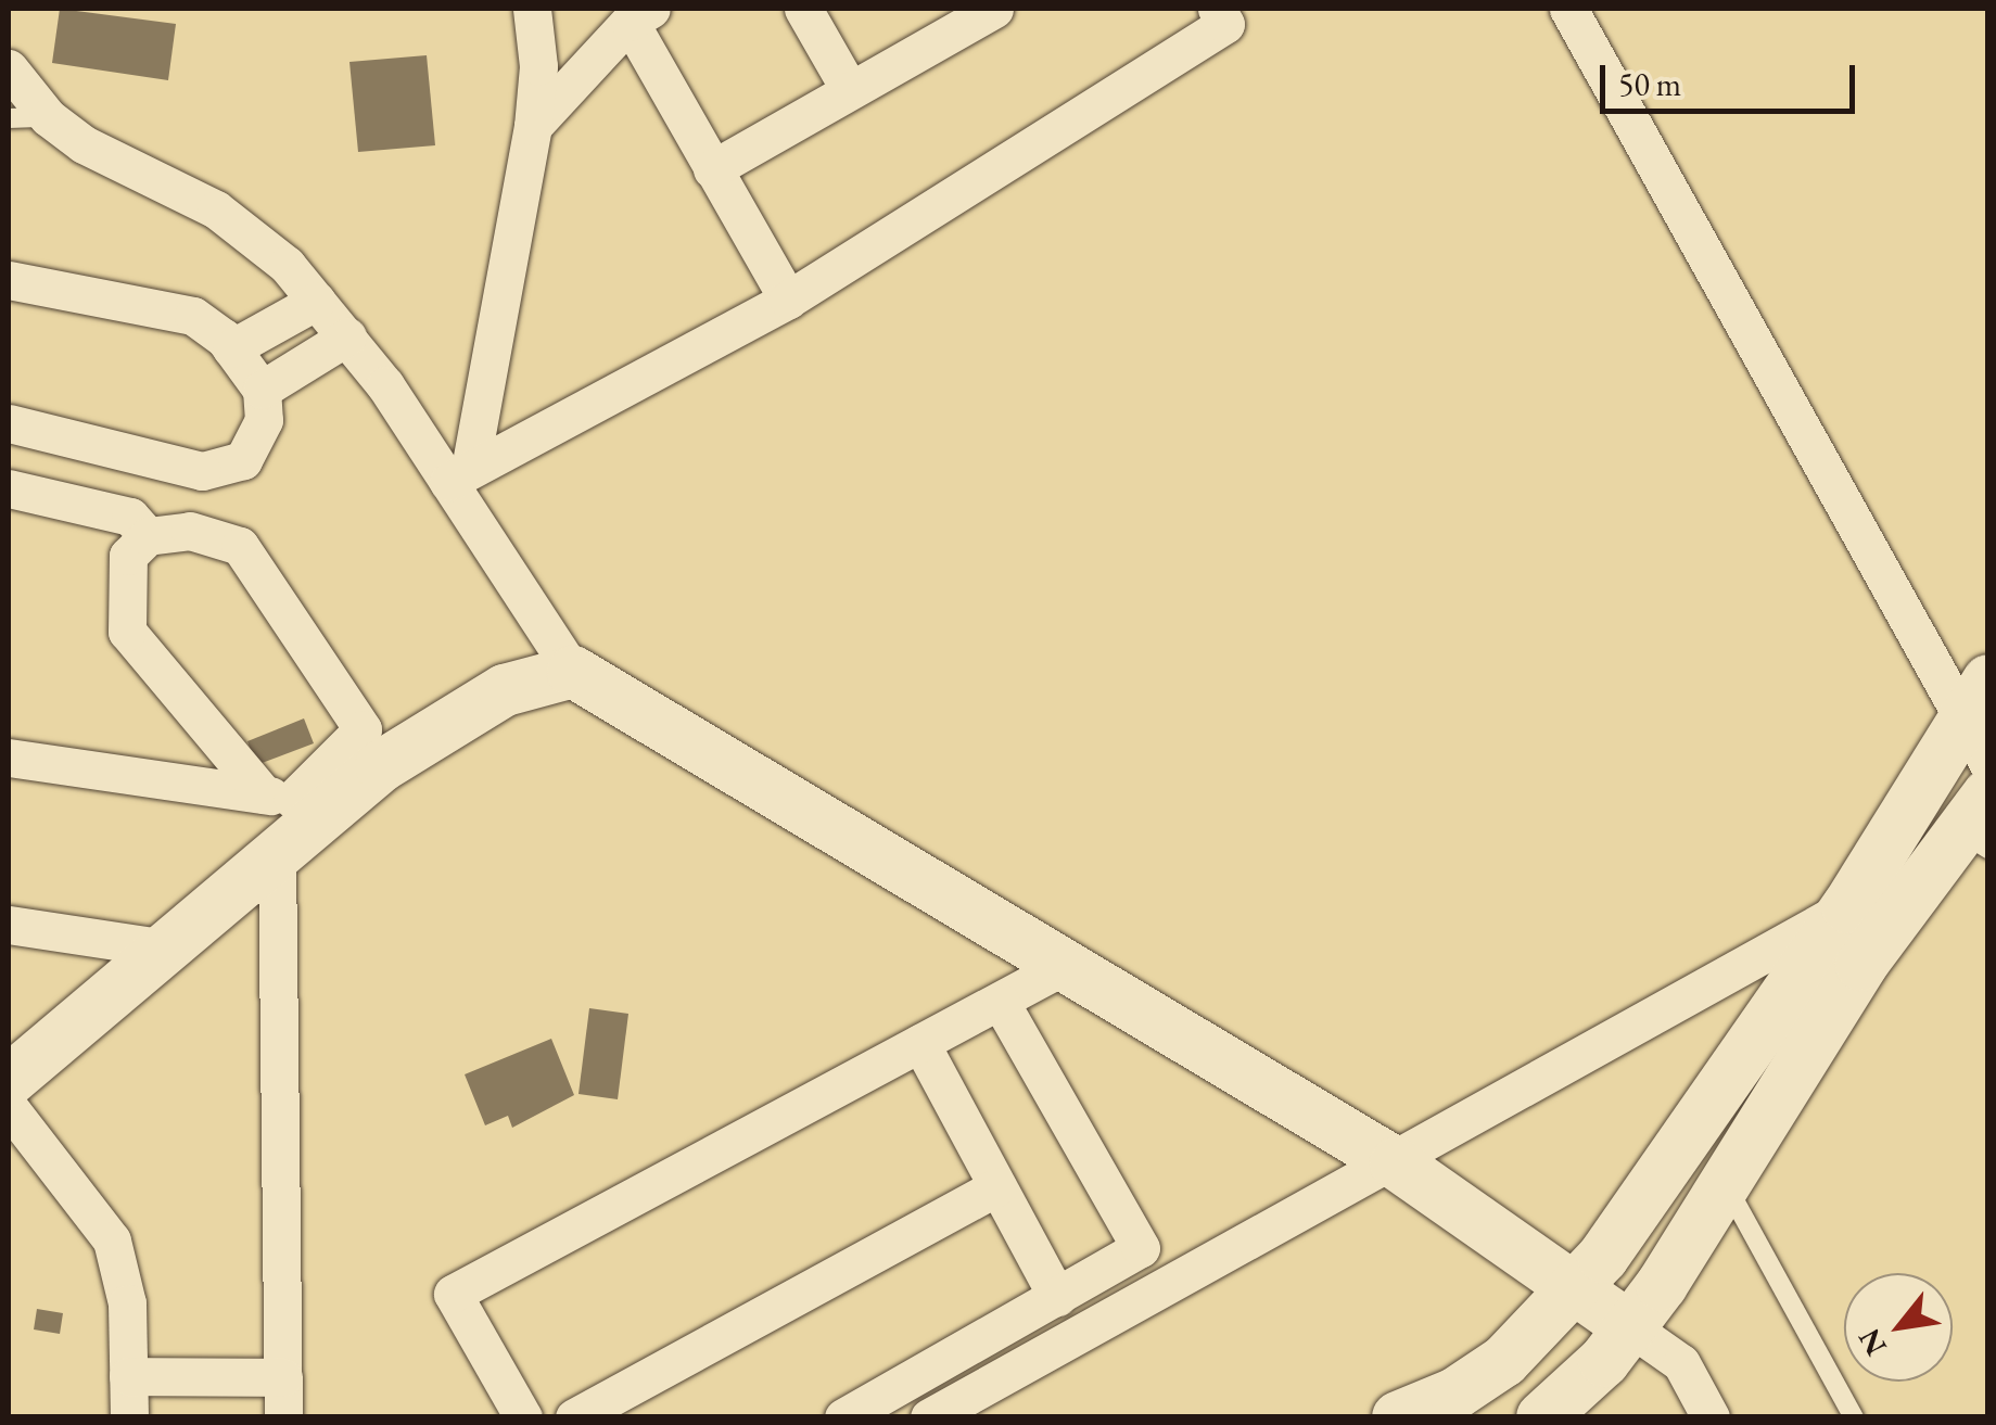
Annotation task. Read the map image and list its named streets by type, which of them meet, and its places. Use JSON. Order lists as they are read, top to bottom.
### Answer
{
  "scale_bar": "50 m",
  "north": "bottom left"
}
